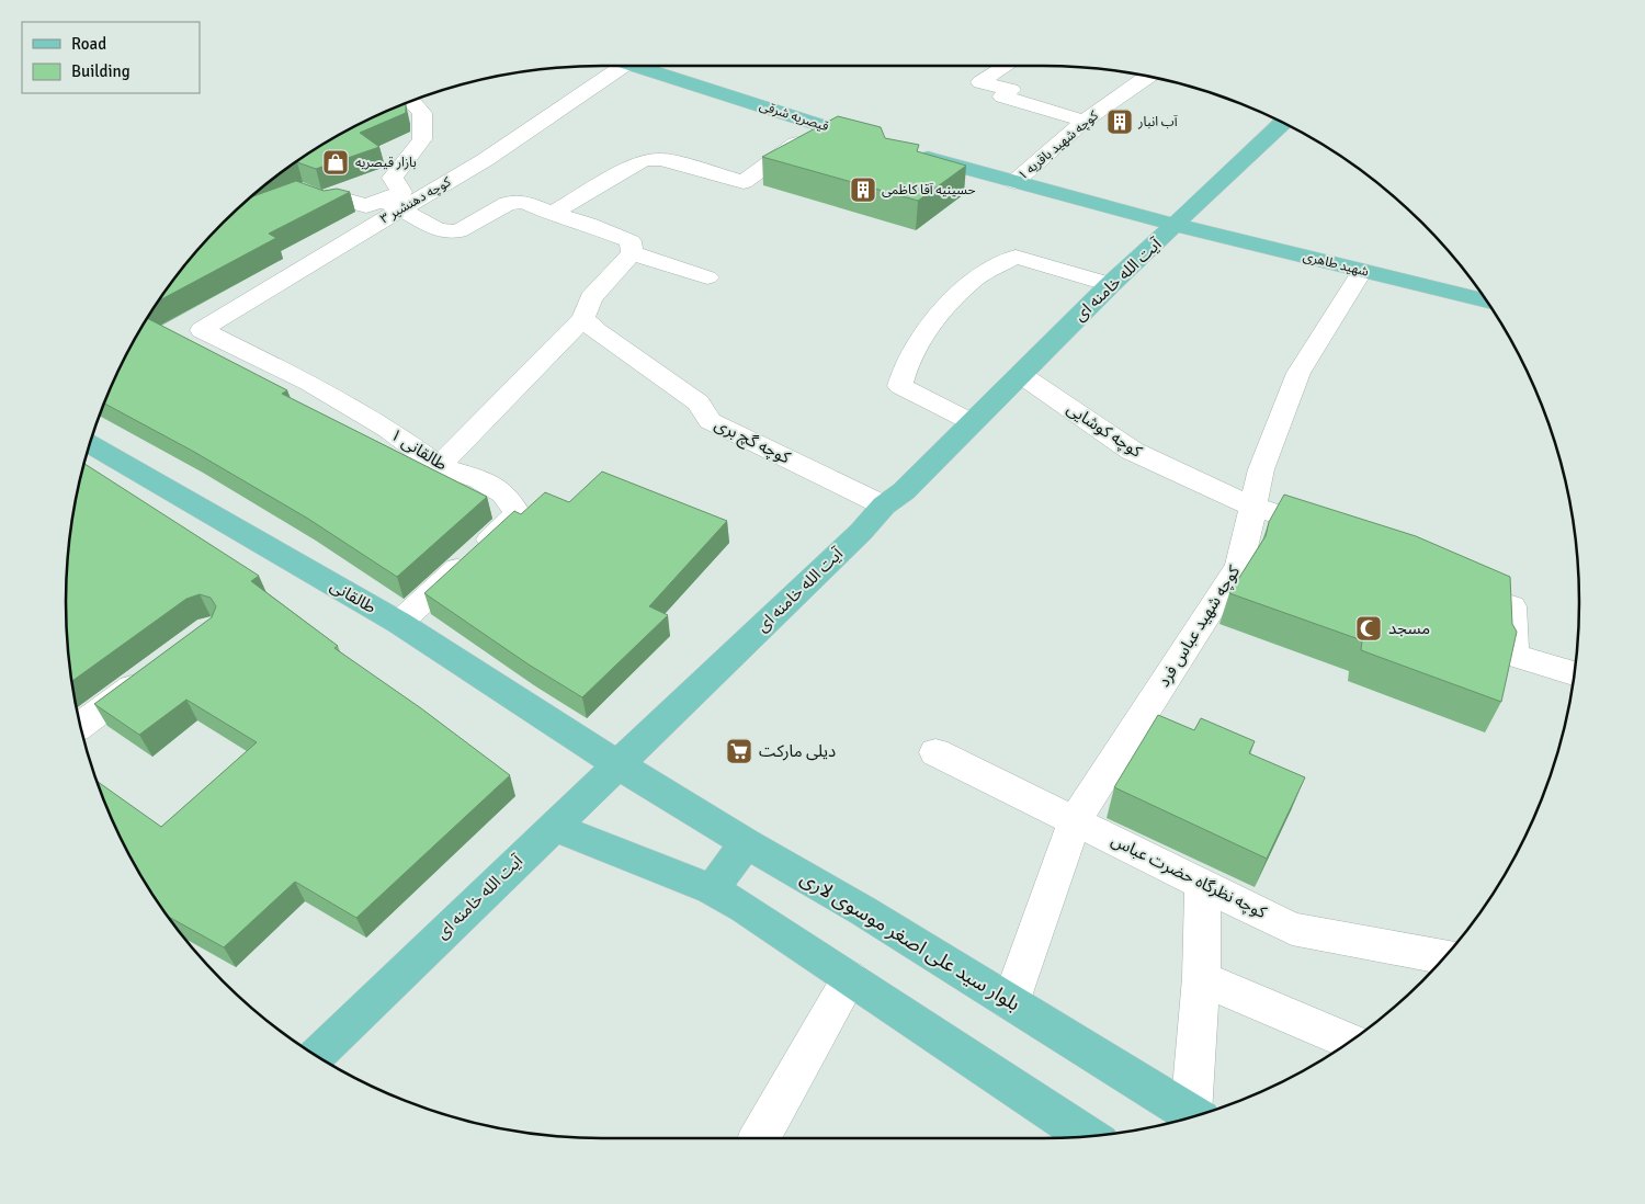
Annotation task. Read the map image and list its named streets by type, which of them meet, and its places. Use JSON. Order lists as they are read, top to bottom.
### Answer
{
  "streets": {
    "main road": [
      "قیصریه شرقی",
      "شهید طاهری",
      "آیت الله خامنه ای",
      "طالقانی",
      "بلوار سید علی اصغر موسوی لاری"
    ],
    "street": [
      "کوچه شهید باقریه ۱",
      "کوچه دهنشیر ۳",
      "کوچه کوشایی",
      "کوچه گچ بری",
      "طالقانی ۱",
      "کوچه شهید عباس فرد",
      "کوچه نظرگاه حضرت عباس"
    ]
  },
  "crossings": [
    ["کوچه دهنشیر ۳", "طالقانی ۱"],
    ["شهید طاهری", "آیت الله خامنه ای"],
    ["شهید طاهری", "کوچه شهید عباس فرد"],
    ["آیت الله خامنه ای", "کوچه کوشایی"],
    ["آیت الله خامنه ای", "کوچه گچ بری"],
    ["آیت الله خامنه ای", "طالقانی"],
    ["آیت الله خامنه ای", "بلوار سید علی اصغر موسوی لاری"],
    ["کوچه کوشایی", "کوچه شهید عباس فرد"],
    ["طالقانی ۱", "طالقانی"],
    ["طالقانی", "بلوار سید علی اصغر موسوی لاری"],
    ["کوچه شهید عباس فرد", "کوچه نظرگاه حضرت عباس"],
    ["کوچه شهید عباس فرد", "بلوار سید علی اصغر موسوی لاری"]
  ],
  "places": {
    "building": ["آب انبار", "حسینیه آقا کاظمی"],
    "shop": ["بازار قیصریه"],
    "mosque": ["مسجد"],
    "supermarket": ["دیلی مارکت"]
  },
  "legend": ["Road", "Building"]
}
